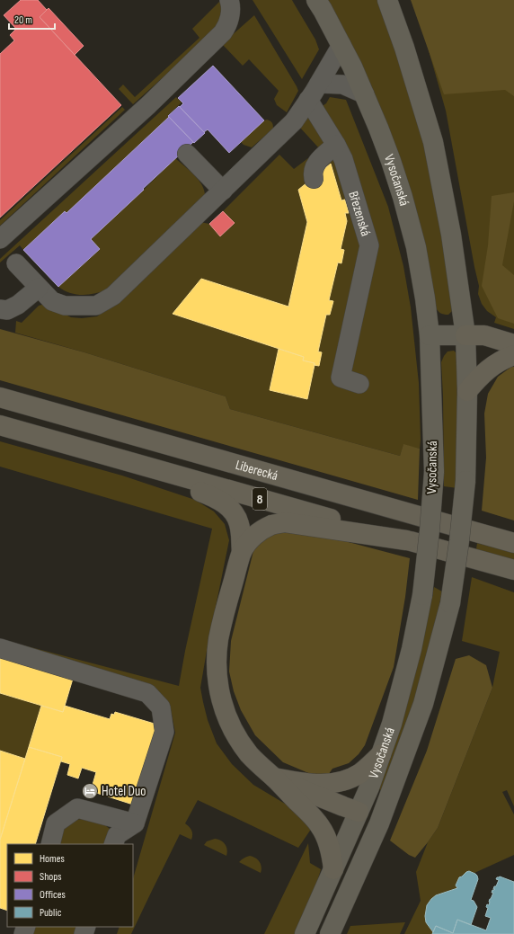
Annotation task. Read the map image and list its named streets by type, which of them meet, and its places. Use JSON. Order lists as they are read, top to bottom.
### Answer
{
  "streets": {
    "highway": ["Liberecká", "8"],
    "main road": ["Vysočanská"],
    "street": ["Březenská"]
  },
  "places": {
    "hotel": ["Hotel Duo"]
  },
  "legend": [
    "Homes",
    "Shops",
    "Offices",
    "Public"
  ],
  "scale_bar": "20 m"
}
